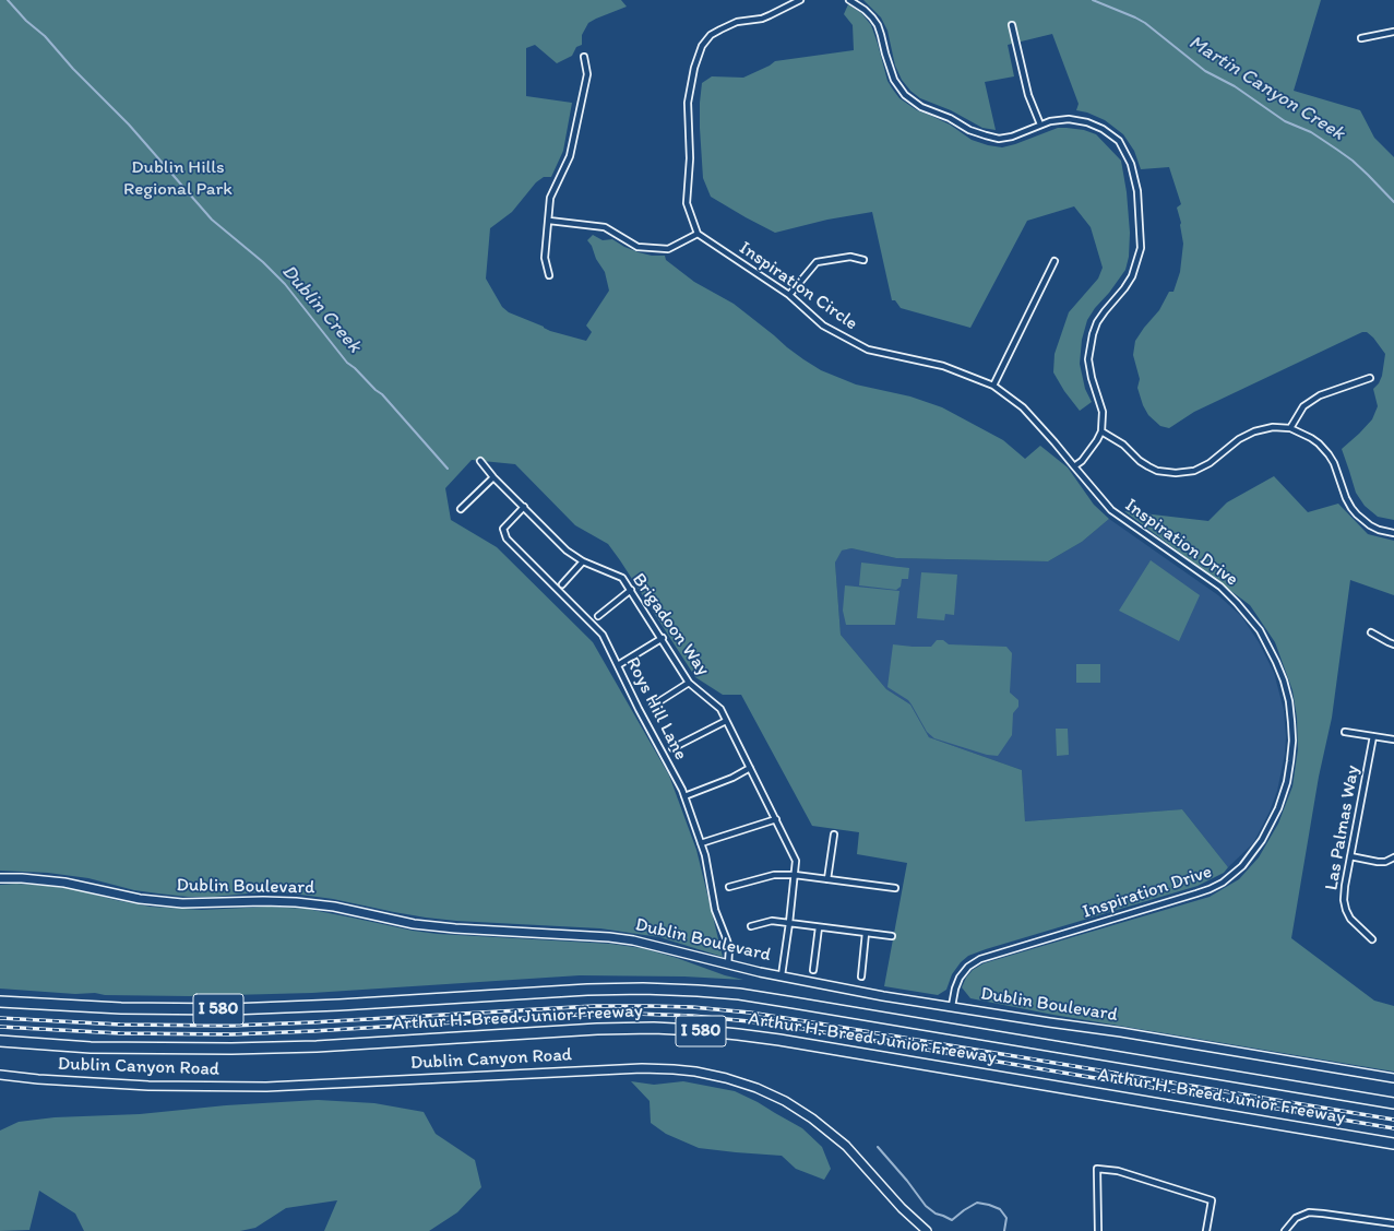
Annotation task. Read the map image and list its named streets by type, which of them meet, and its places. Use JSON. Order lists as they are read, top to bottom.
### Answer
{
  "streets": {
    "highway": ["I 580", "Arthur H. Breed Junior Freeway"],
    "street": [
      "Inspiration Circle",
      "Inspiration Drive",
      "Brigadoon Way",
      "Roys Hill Lane",
      "Las Palmas Way",
      "Dublin Boulevard",
      "Dublin Canyon Road"
    ]
  },
  "crossings": [
    ["Inspiration Circle", "Inspiration Drive"],
    ["Inspiration Drive", "Dublin Boulevard"],
    ["Brigadoon Way", "Roys Hill Lane"],
    ["Brigadoon Way", "Dublin Boulevard"],
    ["Roys Hill Lane", "Dublin Boulevard"]
  ],
  "water": ["Martin Canyon Creek", "Dublin Creek"],
  "parks": ["Dublin Hills Regional Park"]
}
